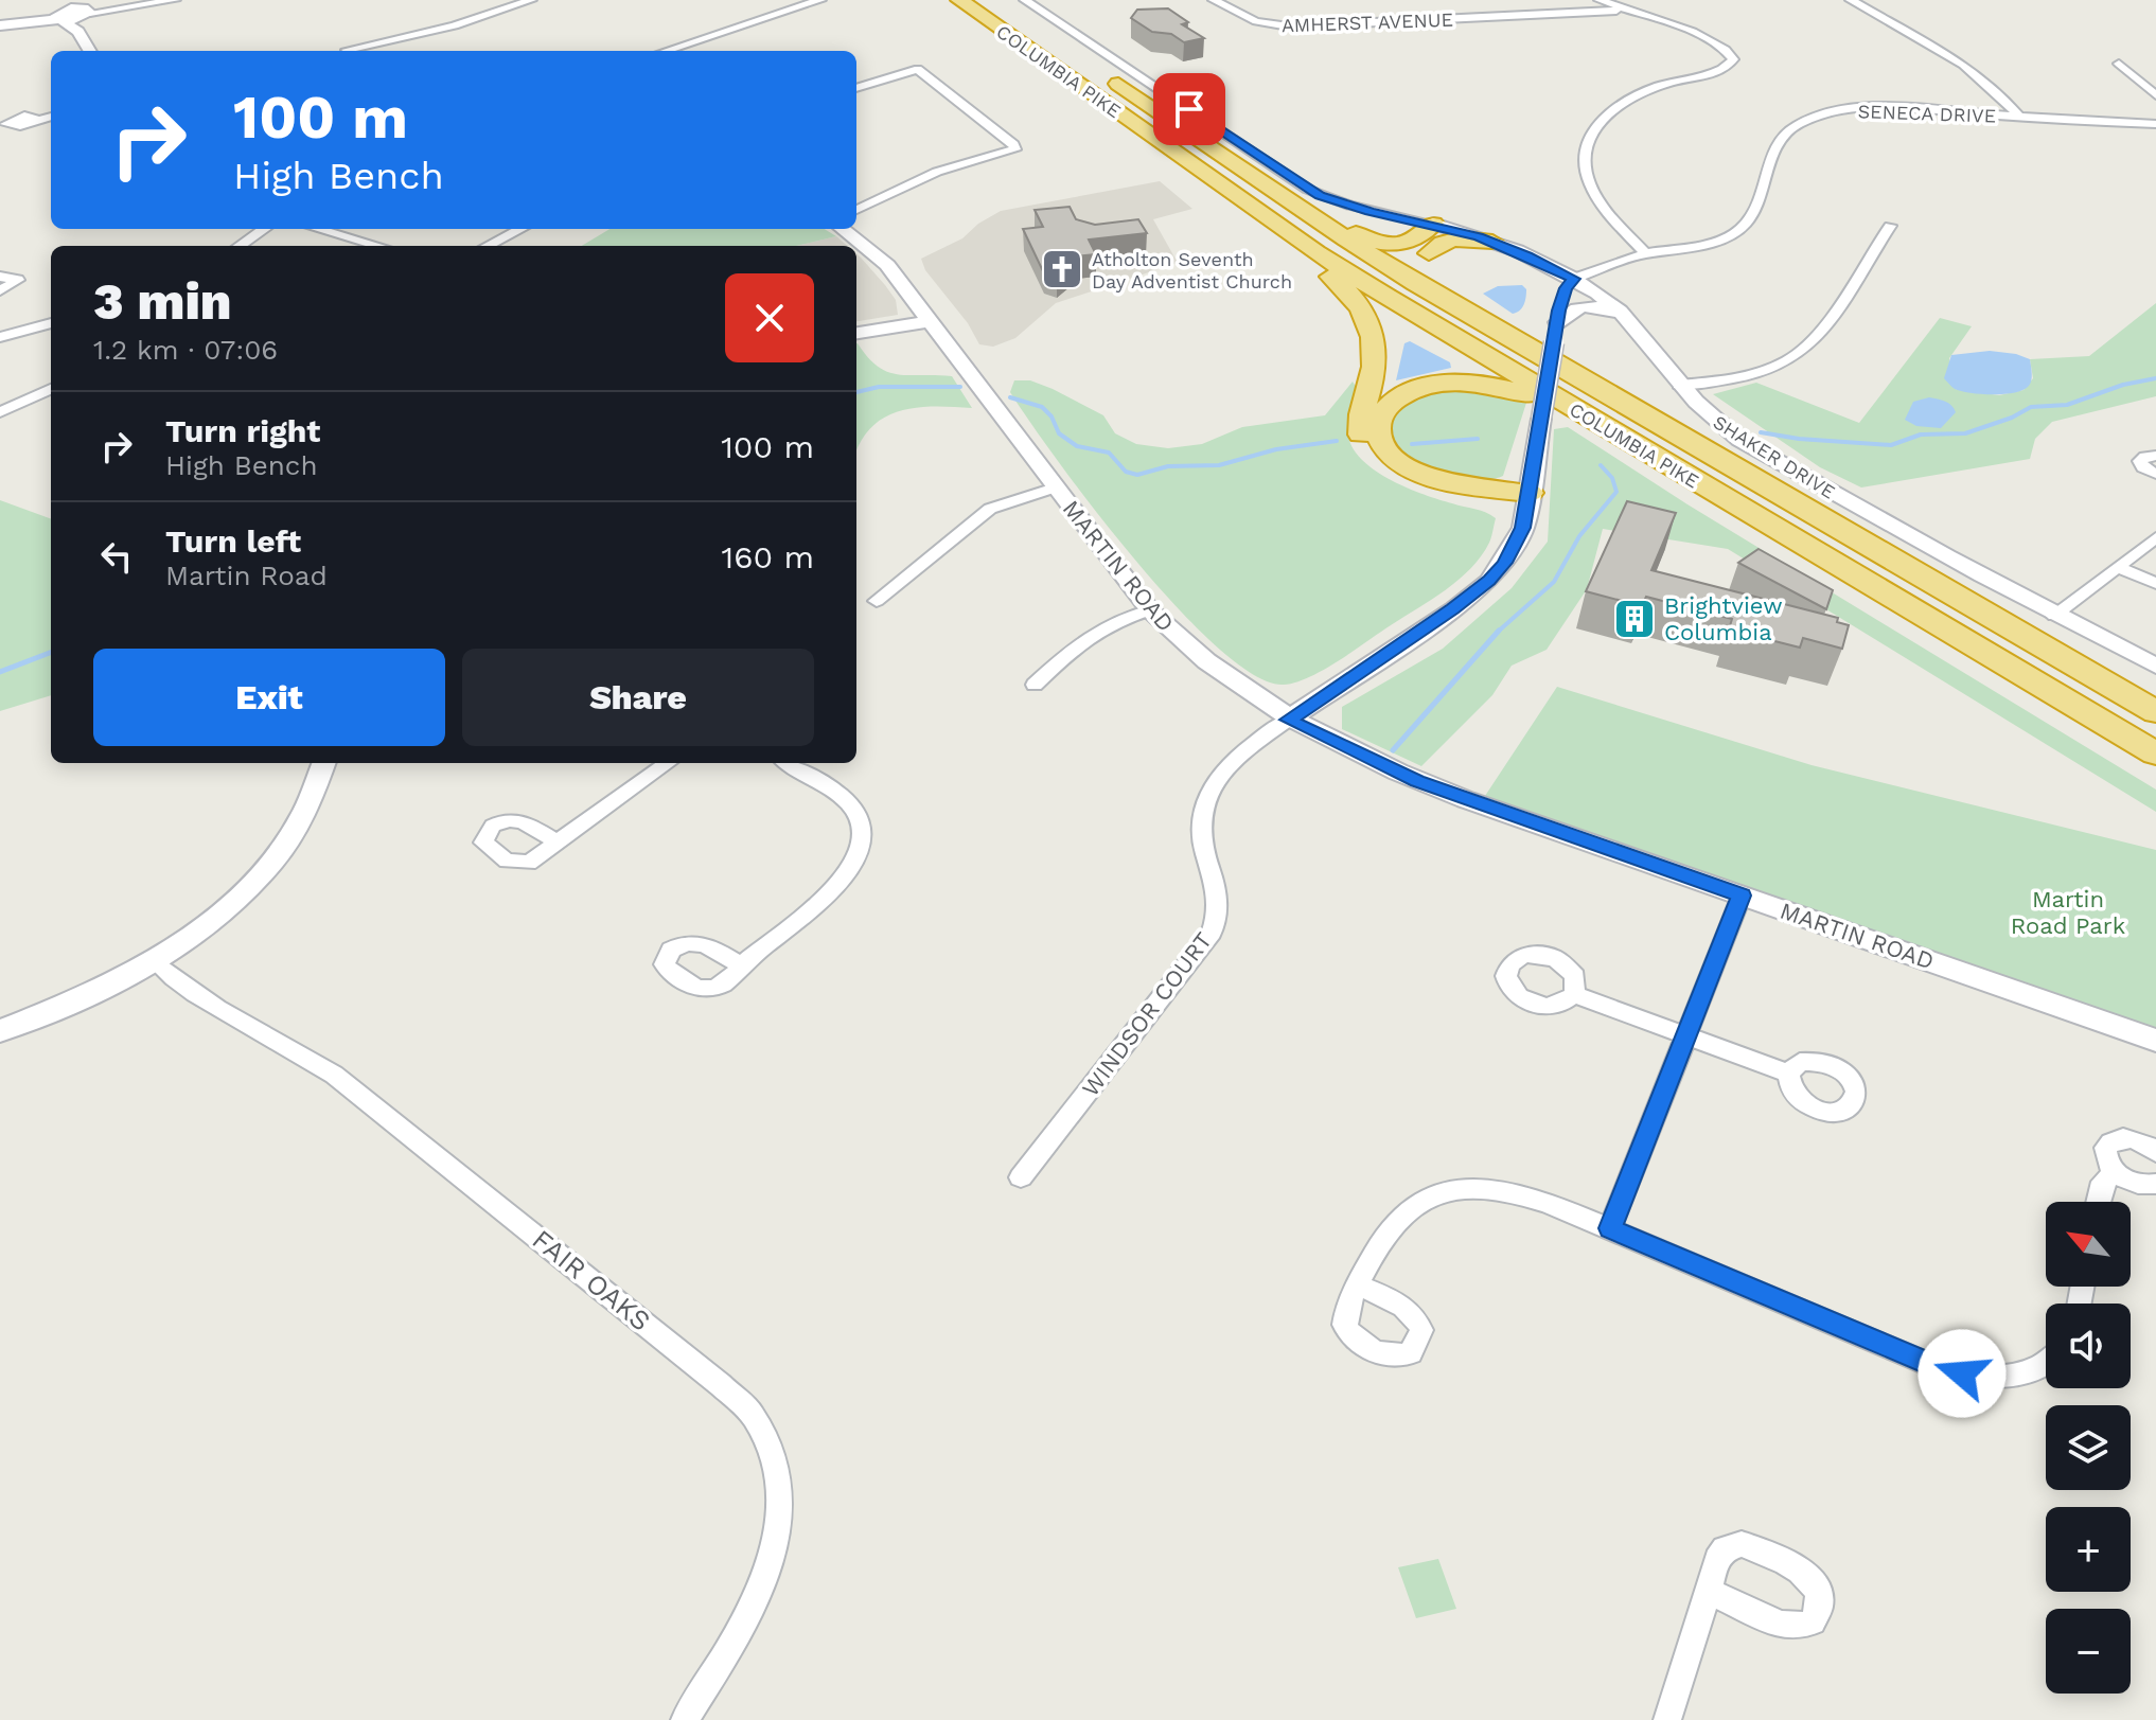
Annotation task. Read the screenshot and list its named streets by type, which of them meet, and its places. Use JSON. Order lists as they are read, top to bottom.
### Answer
{
  "streets": {
    "highway": ["COLUMBIA PIKE"],
    "street": [
      "AMHERST AVENUE",
      "SENECA DRIVE",
      "SHAKER DRIVE",
      "MARTIN ROAD",
      "WINDSOR COURT",
      "FAIR OAKS"
    ]
  },
  "crossings": [
    ["COLUMBIA PIKE", "SHAKER DRIVE"],
    ["SENECA DRIVE", "SHAKER DRIVE"],
    ["MARTIN ROAD", "WINDSOR COURT"]
  ],
  "parks": ["Martin Road Park"],
  "places": {
    "church": ["Atholton Seventh Day Adventist Church"],
    "building": ["Brightview Columbia"]
  },
  "north": "top left",
  "page": {
    "turn": ["100 m", "High Bench"],
    "heading": ["3 min", "1.2 km · 07:06"],
    "list": [
      {
        "name": "Turn right",
        "note": "High Bench",
        "value": "100 m"
      },
      {
        "name": "Turn left",
        "note": "Martin Road",
        "value": "160 m"
      }
    ],
    "buttons": ["Exit", "Share"],
    "map_buttons": ["+", "−"]
  }
}
